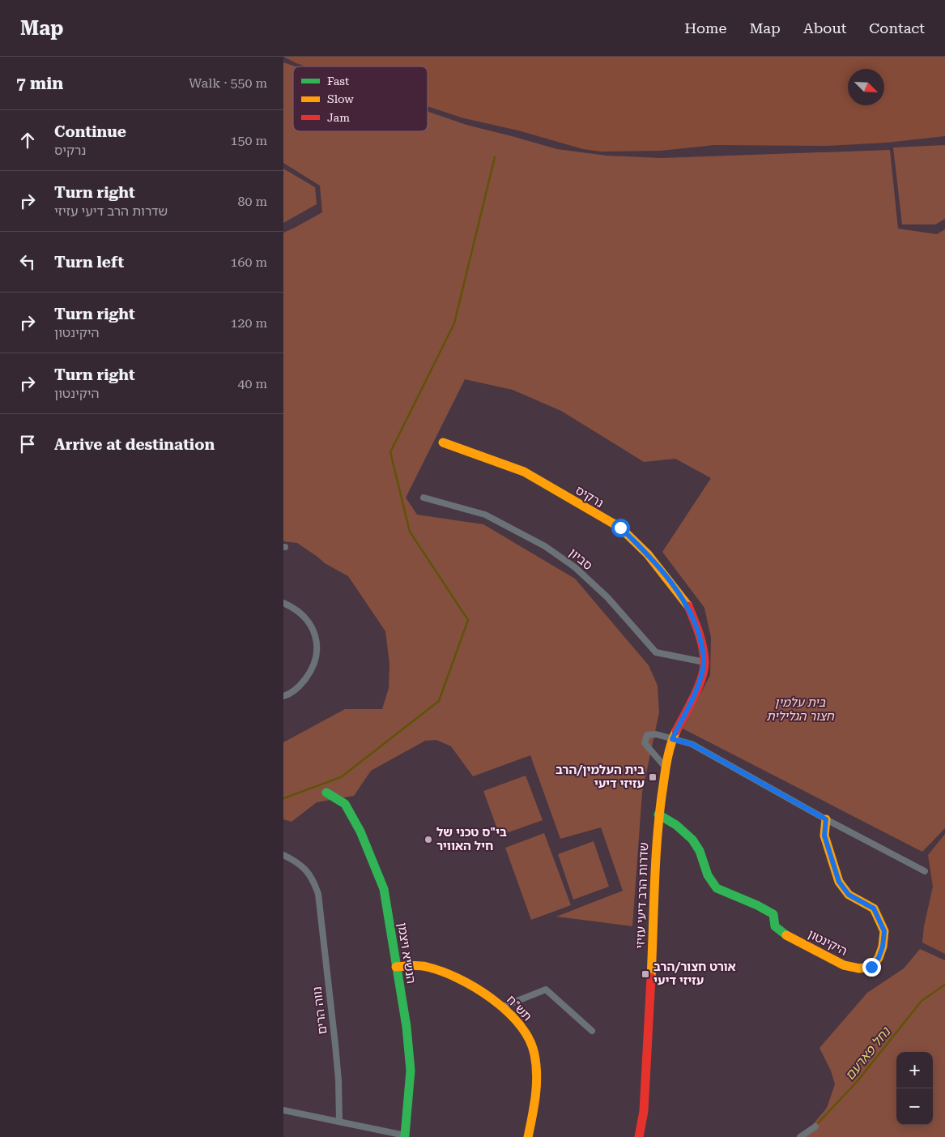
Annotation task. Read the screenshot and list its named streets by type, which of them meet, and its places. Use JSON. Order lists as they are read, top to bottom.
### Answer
{
  "streets": {
    "street": [
      "נרקיס",
      "סביון",
      "שדרות הרב דיעי עזיזי",
      "היקינטון",
      "הנשיא ויצמן",
      "תש\"ח",
      "נווה הרים"
    ]
  },
  "crossings": [
    ["נרקיס", "סביון"],
    ["נרקיס", "שדרות הרב דיעי עזיזי"],
    ["סביון", "שדרות הרב דיעי עזיזי"],
    ["שדרות הרב דיעי עזיזי", "היקינטון"],
    ["הנשיא ויצמן", "תש\"ח"]
  ],
  "water": ["נחל פארעם"],
  "parks": ["בית עלמין חצור הגלילית"],
  "places": {
    "transit": ["בית העלמין/הרב עזיזי דיעי", "אורט חצור/הרב עזיזי דיעי"],
    "other": ["בי\"ס טכני של חיל האוויר"]
  },
  "legend": ["Fast", "Slow", "Jam"],
  "north": "bottom right",
  "page": {
    "header": "Map",
    "nav": [
      "Home",
      "Map",
      "About",
      "Contact"
    ],
    "heading": ["7 min", "Walk · 550 m"],
    "list": [
      ["Continue", "נרקיס", "150 m"],
      ["Turn right", "שדרות הרב דיעי עזיזי", "80 m"],
      ["Turn left", "160 m"],
      ["Turn right", "היקינטון", "120 m"],
      ["Turn right", "היקינטון", "40 m"],
      "Arrive at destination"
    ],
    "map_buttons": ["+", "−"]
  }
}
